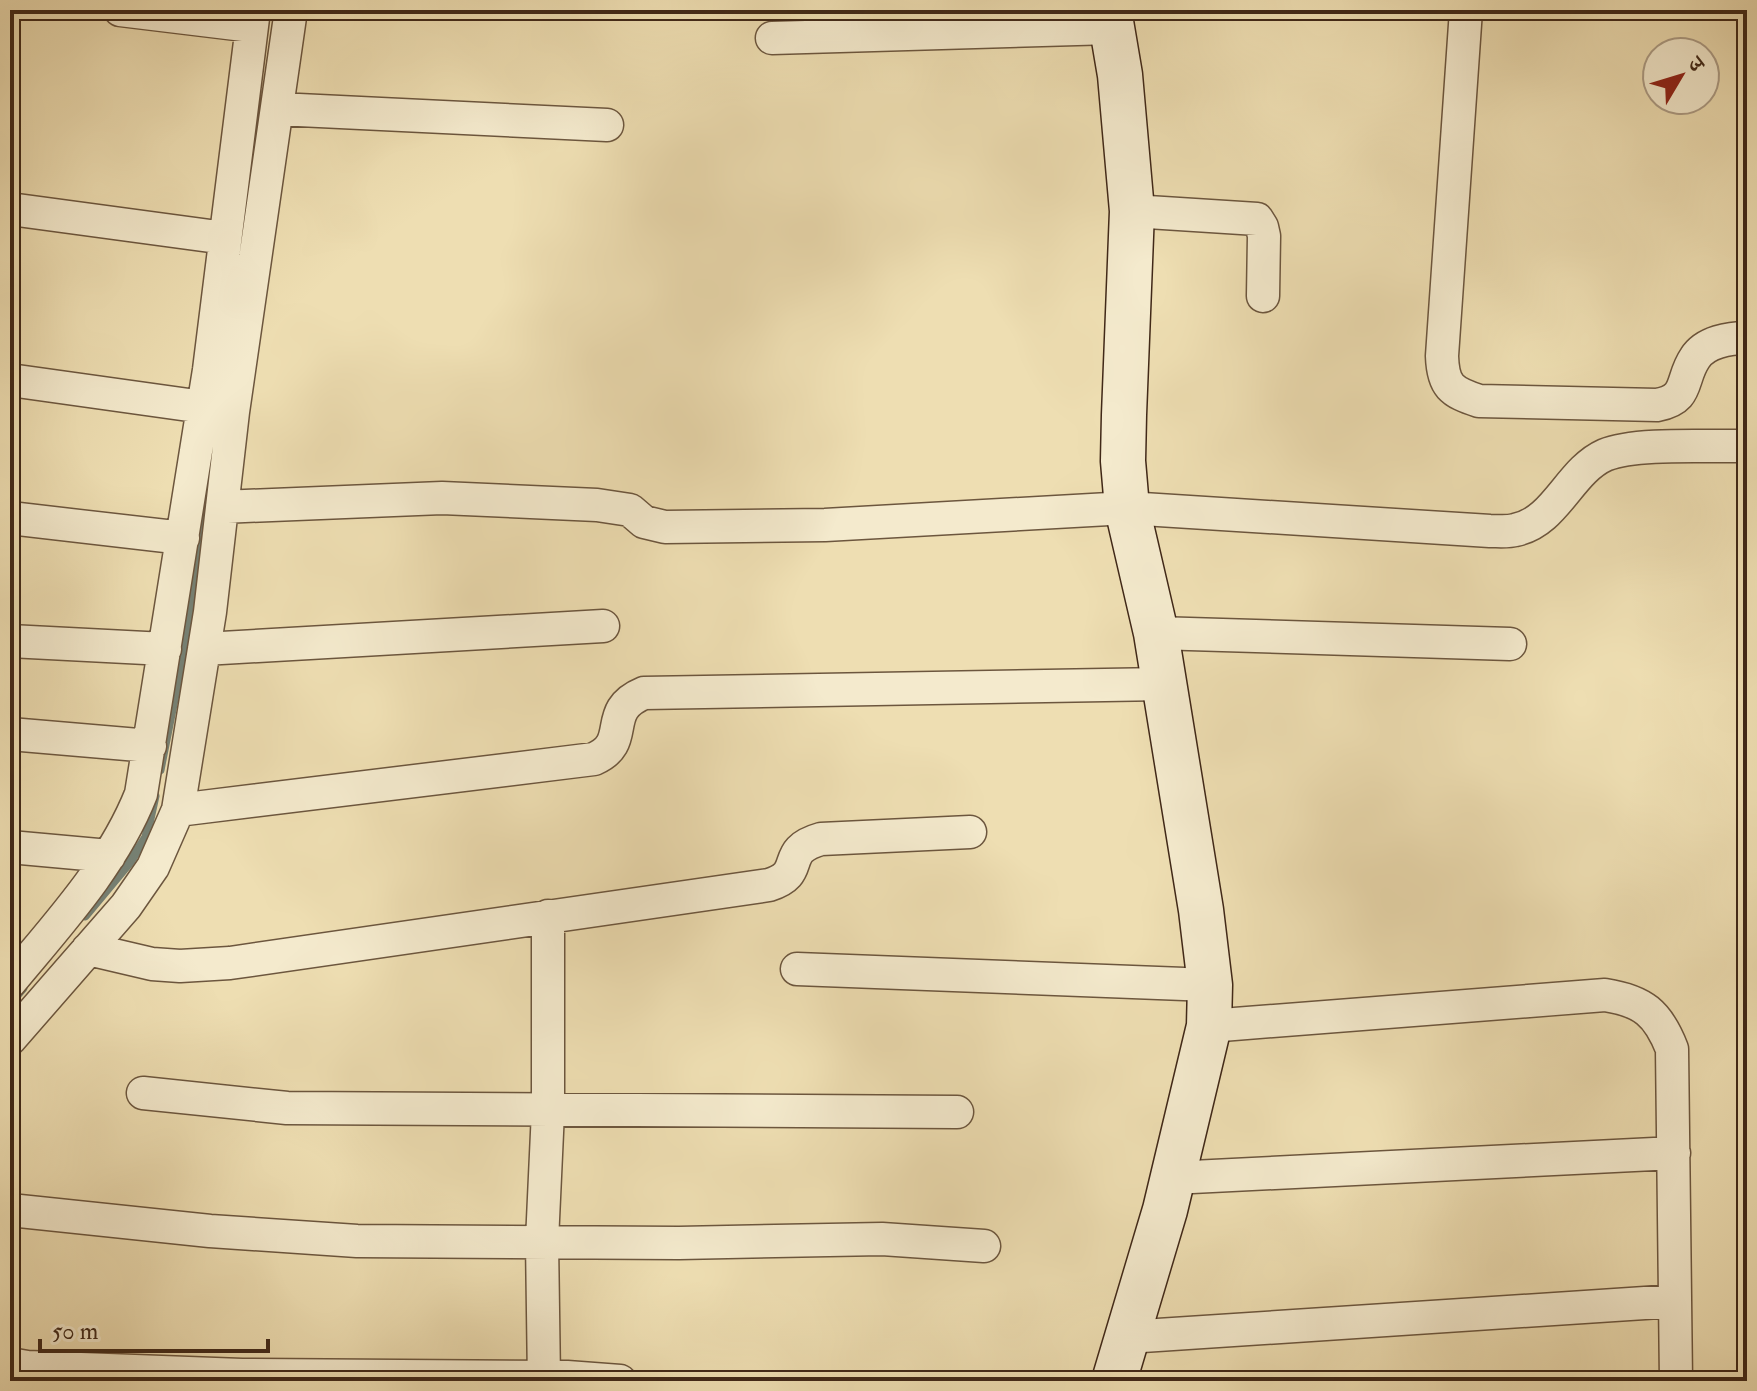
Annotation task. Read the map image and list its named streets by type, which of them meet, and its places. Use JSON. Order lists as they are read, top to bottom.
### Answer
{
  "scale_bar": "50 m",
  "north": "top right"
}
